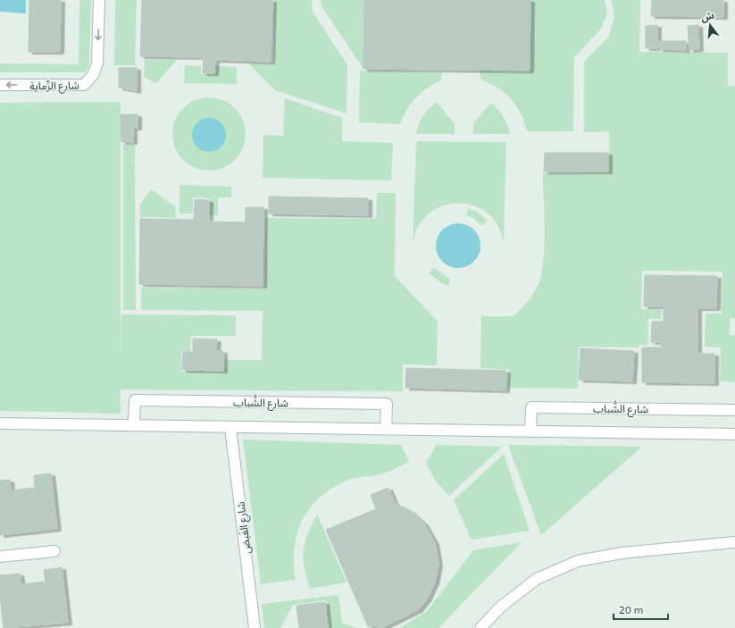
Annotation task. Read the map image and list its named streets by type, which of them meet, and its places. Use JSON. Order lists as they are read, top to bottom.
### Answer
{
  "streets": {
    "street": ["شارع الرِّماية", "شارع الشَّباب", "شارع الفَيض"]
  },
  "scale_bar": "20 m",
  "north": "top"
}
